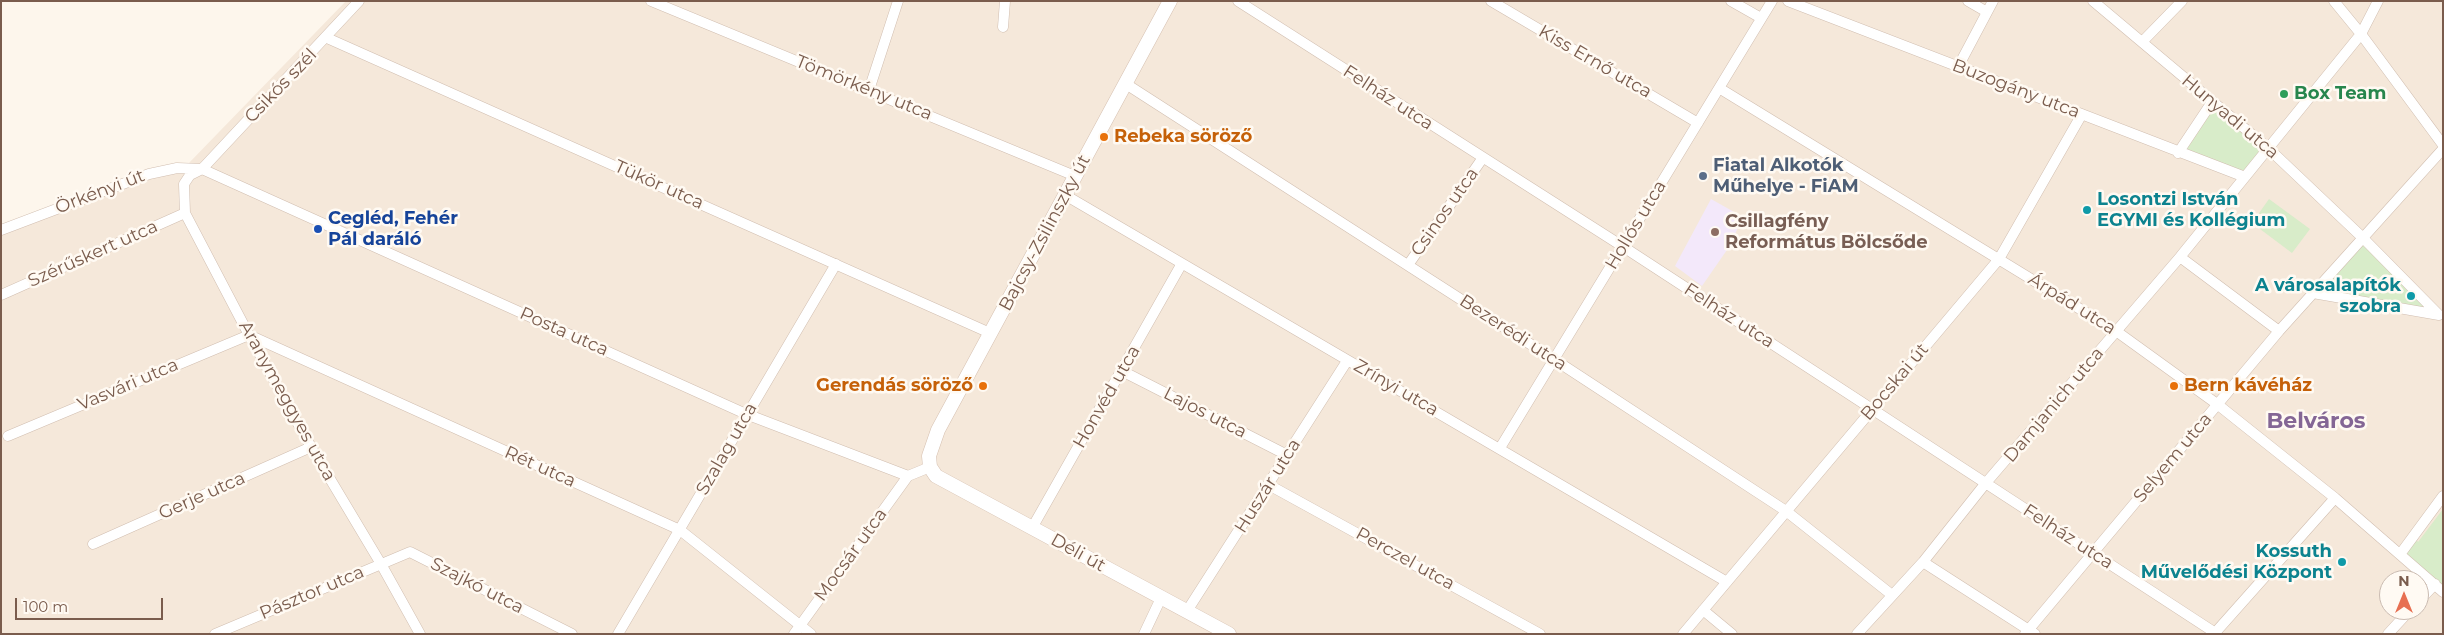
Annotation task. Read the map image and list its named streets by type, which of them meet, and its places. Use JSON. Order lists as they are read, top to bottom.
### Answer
{
  "streets": {
    "main road": ["Bajcsy-Zsilinszky út", "Déli út"],
    "street": [
      "Kiss Ernő utca",
      "Csikós szél",
      "Tömörkény utca",
      "Buzogány utca",
      "Felház utca",
      "Hunyadi utca",
      "Tükör utca",
      "Örkényi út",
      "Csinos utca",
      "Hollós utca",
      "Szérűskert utca",
      "Árpád utca",
      "Posta utca",
      "Bezerédi utca",
      "Bocskai út",
      "Vasvári utca",
      "Zrínyi utca",
      "Honvéd utca",
      "Aranymeggyes utca",
      "Damjanich utca",
      "Lajos utca",
      "Szalag utca",
      "Selyem utca",
      "Rét utca",
      "Huszár utca",
      "Gerje utca",
      "Mocsár utca",
      "Perczel utca",
      "Szajkó utca",
      "Pásztor utca"
    ]
  },
  "crossings": [
    ["Kiss Ernő utca", "Hollós utca"],
    ["Csikós szél", "Tükör utca"],
    ["Csikós szél", "Örkényi út"],
    ["Csikós szél", "Posta utca"],
    ["Csikós szél", "Aranymeggyes utca"],
    ["Tömörkény utca", "Bajcsy-Zsilinszky út"],
    ["Buzogány utca", "Bocskai út"],
    ["Buzogány utca", "Damjanich utca"],
    ["Felház utca", "Csinos utca"],
    ["Felház utca", "Hollós utca"],
    ["Felház utca", "Bocskai út"],
    ["Felház utca", "Damjanich utca"],
    ["Felház utca", "Selyem utca"],
    ["Hunyadi utca", "Damjanich utca"],
    ["Hunyadi utca", "Selyem utca"],
    ["Tükör utca", "Bajcsy-Zsilinszky út"],
    ["Tükör utca", "Szalag utca"],
    ["Örkényi út", "Posta utca"],
    ["Örkényi út", "Aranymeggyes utca"],
    ["Csinos utca", "Bezerédi utca"],
    ["Hollós utca", "Árpád utca"],
    ["Hollós utca", "Bezerédi utca"],
    ["Hollós utca", "Zrínyi utca"],
    ["Bajcsy-Zsilinszky út", "Bezerédi utca"],
    ["Bajcsy-Zsilinszky út", "Zrínyi utca"],
    ["Bajcsy-Zsilinszky út", "Déli út"],
    ["Szérűskert utca", "Aranymeggyes utca"],
    ["Árpád utca", "Bocskai út"],
    ["Árpád utca", "Damjanich utca"],
    ["Árpád utca", "Selyem utca"],
    ["Posta utca", "Aranymeggyes utca"],
    ["Posta utca", "Szalag utca"],
    ["Posta utca", "Mocsár utca"],
    ["Bezerédi utca", "Bocskai út"],
    ["Bezerédi utca", "Damjanich utca"],
    ["Bocskai út", "Zrínyi utca"],
    ["Vasvári utca", "Aranymeggyes utca"],
    ["Vasvári utca", "Rét utca"],
    ["Zrínyi utca", "Honvéd utca"],
    ["Zrínyi utca", "Huszár utca"],
    ["Honvéd utca", "Lajos utca"],
    ["Honvéd utca", "Déli út"],
    ["Aranymeggyes utca", "Rét utca"],
    ["Aranymeggyes utca", "Gerje utca"],
    ["Aranymeggyes utca", "Szajkó utca"],
    ["Aranymeggyes utca", "Pásztor utca"],
    ["Lajos utca", "Huszár utca"],
    ["Szalag utca", "Rét utca"],
    ["Rét utca", "Mocsár utca"],
    ["Huszár utca", "Déli út"],
    ["Huszár utca", "Perczel utca"],
    ["Szajkó utca", "Pásztor utca"]
  ],
  "districts": ["Belváros"],
  "places": [
    "Box Team",
    "Rebeka söröző",
    "Fiatal Alkotók Műhelye - FiAM",
    "Losontzi István EGYMI és Kollégium",
    "Cegléd, Fehér Pál daráló",
    "Csillagfény Református Bölcsőde",
    "A városalapítók szobra",
    "Gerendás söröző",
    "Bern kávéház",
    "Kossuth Művelődési Központ"
  ],
  "scale_bar": "100 m",
  "north": "top"
}
